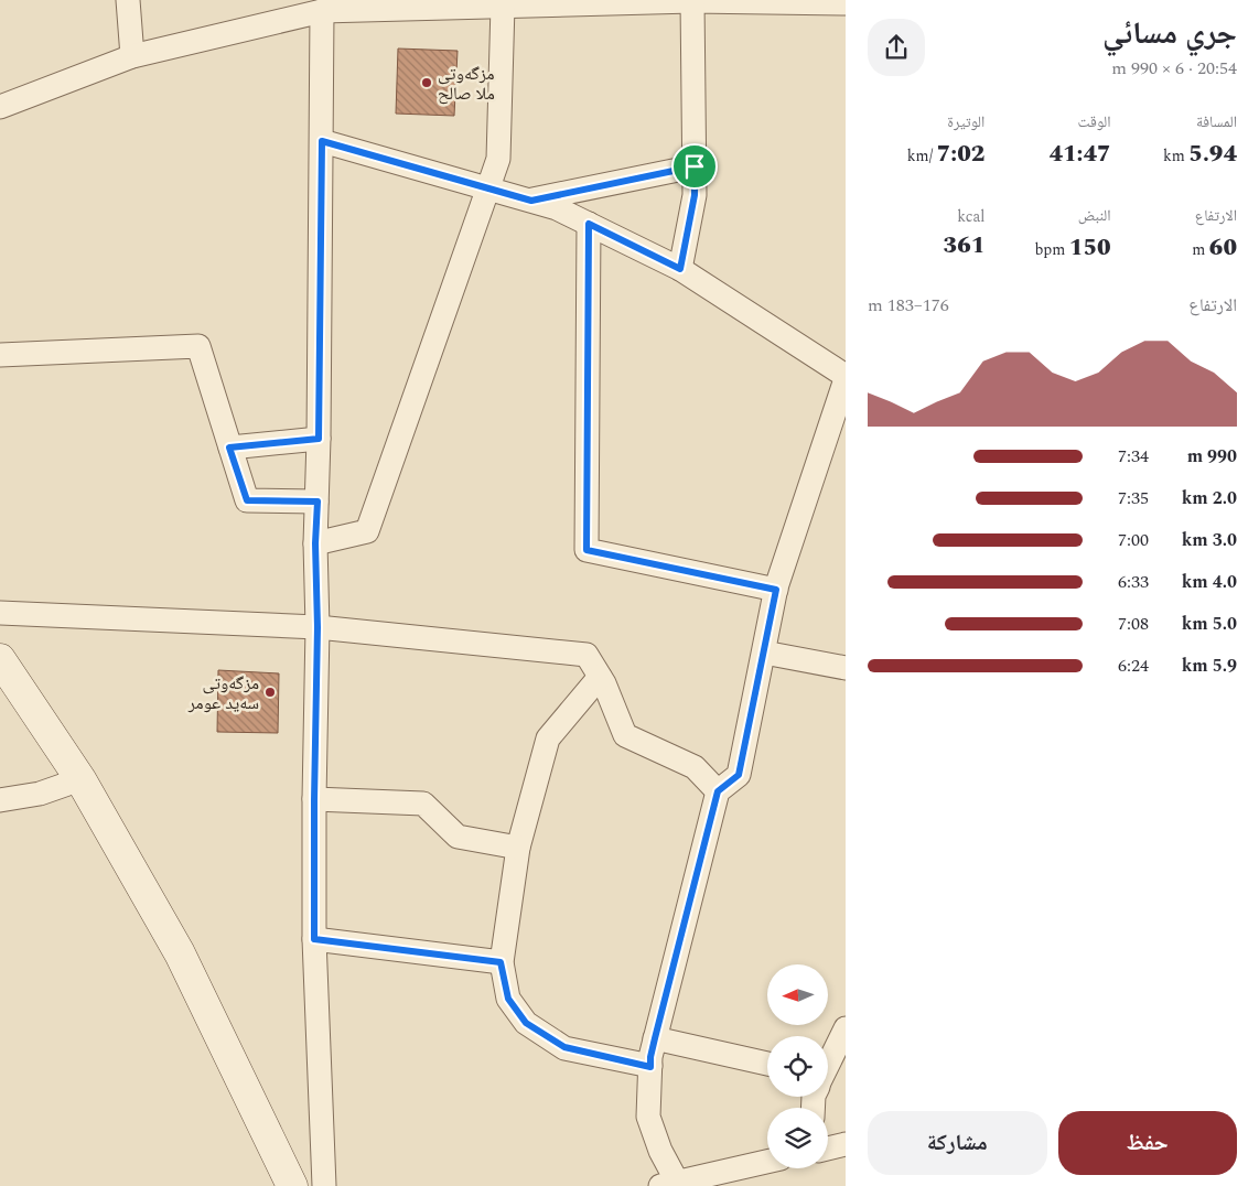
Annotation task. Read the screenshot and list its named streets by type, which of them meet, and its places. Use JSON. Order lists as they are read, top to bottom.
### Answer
{
  "places": ["مزگه‌وتی ملا صالح", "مزگەوتی سەید عومر"],
  "north": "left",
  "page": {
    "heading": ["جري مسائي", "20:54 · 6 × 990 m"],
    "stats": [
      ["المسافة", "5.94 km"],
      ["الوقت", "41:47"],
      ["الوتيرة", "7:02 /km"],
      ["الارتفاع", "60 m"],
      ["النبض", "150 bpm"],
      ["kcal", "361"]
    ],
    "chart": ["الارتفاع", "176–183 m"],
    "list": [
      {
        "name": "990 m",
        "note": "7:34"
      },
      {
        "name": "2.0 km",
        "note": "7:35"
      },
      {
        "name": "3.0 km",
        "note": "7:00"
      },
      {
        "name": "4.0 km",
        "note": "6:33"
      },
      {
        "name": "5.0 km",
        "note": "7:08"
      },
      {
        "name": "5.9 km",
        "note": "6:24"
      }
    ],
    "buttons": ["حفظ", "مشاركة"]
  }
}
